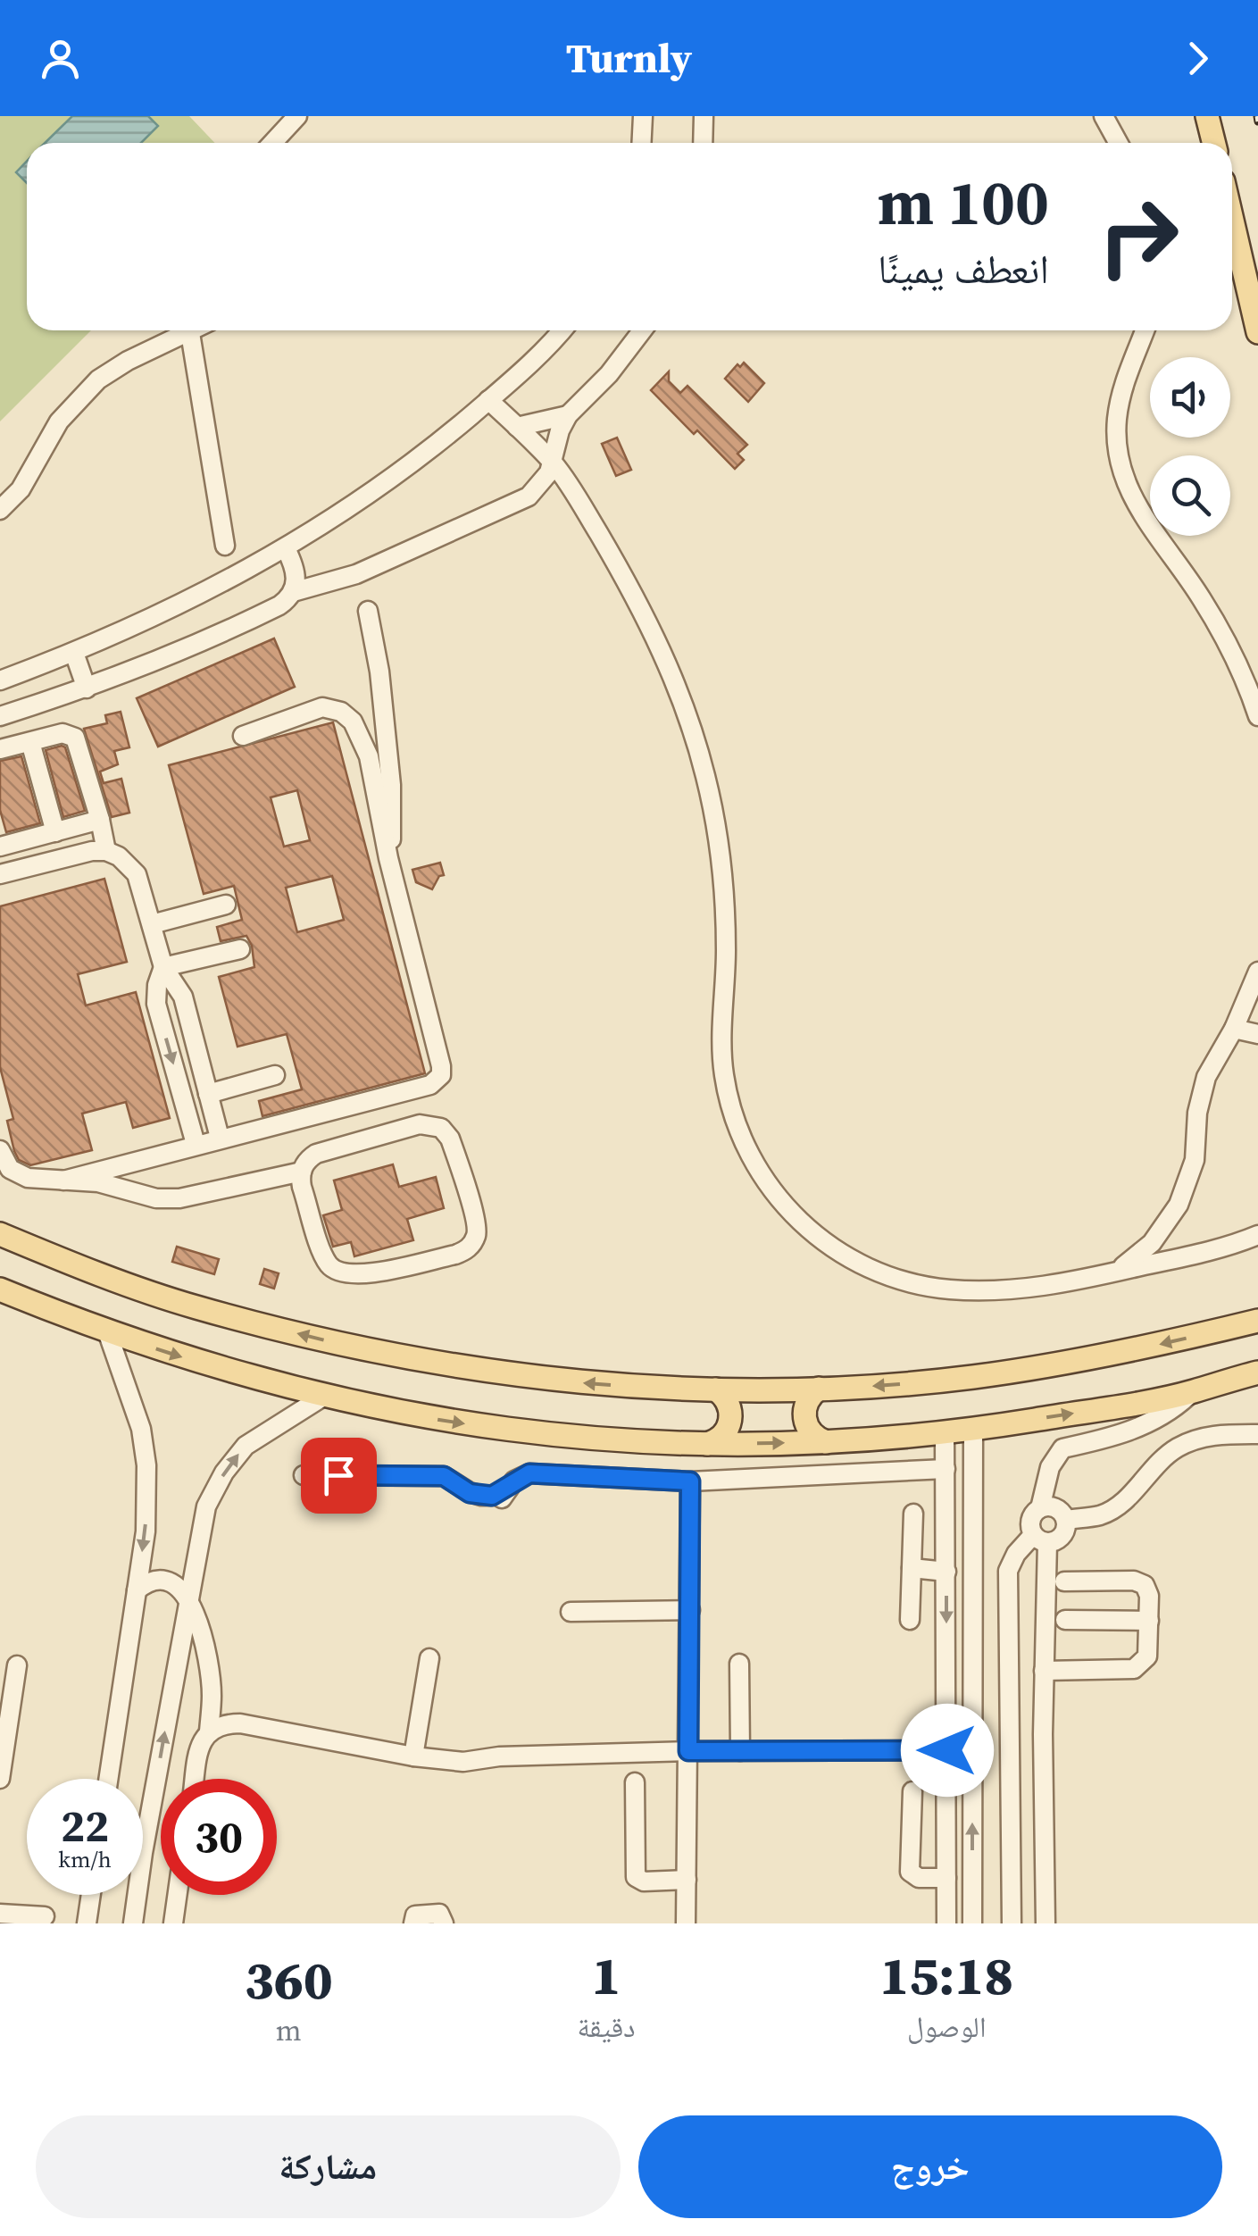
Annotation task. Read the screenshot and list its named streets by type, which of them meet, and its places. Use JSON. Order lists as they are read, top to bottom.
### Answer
{
  "page": {
    "header": "Turnly",
    "turn": ["100 m", "انعطف يمينًا"],
    "speed": "22 km/h",
    "limit": "30",
    "eta": [
      "15:18",
      "الوصول",
      "1",
      "دقيقة",
      "360",
      "m"
    ],
    "buttons": ["خروج", "مشاركة"]
  }
}
